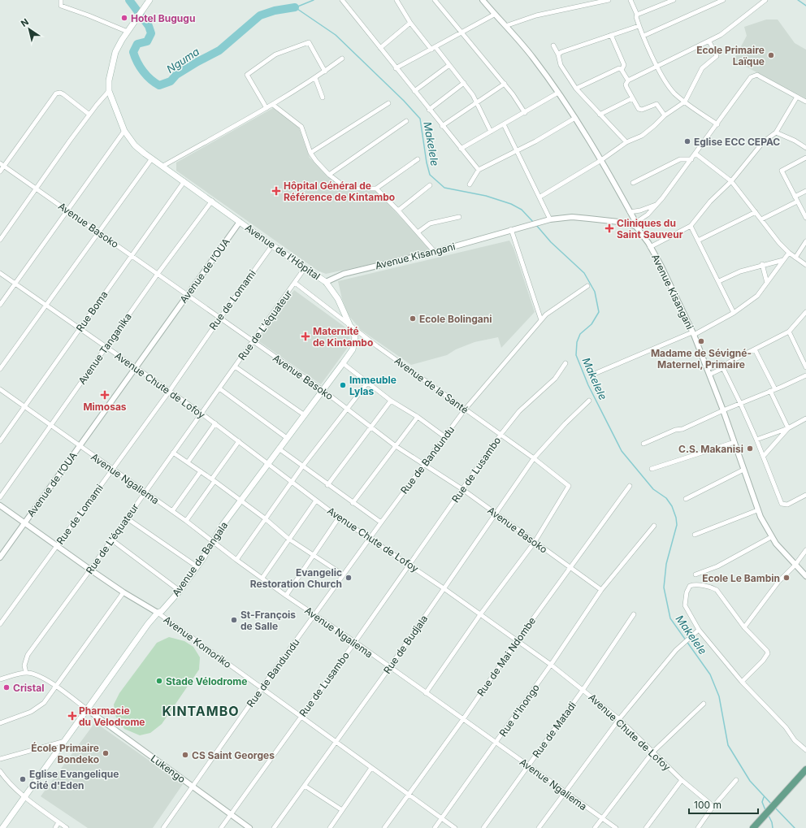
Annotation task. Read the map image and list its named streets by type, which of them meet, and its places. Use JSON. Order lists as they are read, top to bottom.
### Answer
{
  "streets": {
    "main road": ["Avenue de l’Hôpital", "Avenue de Bangala"],
    "street": [
      "Avenue Basoko",
      "Avenue Kisangani",
      "Avenue de l’OUA",
      "Rue de Lomami",
      "Rue Boma",
      "Rue de L'équateur",
      "Avenue Tanganika",
      "Avenue Chute de Lofoy",
      "Avenue de la Santé",
      "Rue de Bandundu",
      "Rue de Lusambo",
      "Avenue Ngaliema",
      "Avenue Komoriko",
      "Rue de Budjala",
      "Rue de Mai Ndombe",
      "Rue d'Inongo",
      "Rue de Matadi",
      "Lukengo"
    ]
  },
  "crossings": [
    ["Avenue Basoko", "Avenue de l’OUA"],
    ["Avenue Basoko", "Rue de Lomami"],
    ["Avenue Basoko", "Rue Boma"],
    ["Avenue Basoko", "Rue de L'équateur"],
    ["Avenue Basoko", "Avenue Tanganika"],
    ["Avenue Basoko", "Avenue de la Santé"],
    ["Avenue Basoko", "Rue de Bandundu"],
    ["Avenue Basoko", "Rue de Lusambo"],
    ["Avenue Basoko", "Avenue de Bangala"],
    ["Avenue Basoko", "Rue de Budjala"],
    ["Avenue Basoko", "Rue de Mai Ndombe"],
    ["Avenue Basoko", "Rue d'Inongo"],
    ["Avenue de l’Hôpital", "Avenue Kisangani"],
    ["Avenue de l’Hôpital", "Avenue de l’OUA"],
    ["Avenue de l’Hôpital", "Rue de Lomami"],
    ["Avenue de l’Hôpital", "Rue de L'équateur"],
    ["Avenue de l’Hôpital", "Avenue de Bangala"],
    ["Avenue Kisangani", "Avenue de Bangala"],
    ["Avenue de l’OUA", "Avenue Chute de Lofoy"],
    ["Avenue de l’OUA", "Avenue Ngaliema"],
    ["Avenue de l’OUA", "Avenue Komoriko"],
    ["Rue de Lomami", "Avenue Chute de Lofoy"],
    ["Rue de Lomami", "Avenue Ngaliema"],
    ["Rue de Lomami", "Avenue Komoriko"],
    ["Rue Boma", "Avenue Chute de Lofoy"],
    ["Rue Boma", "Avenue Ngaliema"],
    ["Rue de L'équateur", "Avenue Chute de Lofoy"],
    ["Rue de L'équateur", "Avenue de la Santé"],
    ["Rue de L'équateur", "Avenue Ngaliema"],
    ["Rue de L'équateur", "Avenue Komoriko"],
    ["Avenue Tanganika", "Avenue Chute de Lofoy"],
    ["Avenue Tanganika", "Avenue Ngaliema"],
    ["Avenue Chute de Lofoy", "Rue de Bandundu"],
    ["Avenue Chute de Lofoy", "Rue de Lusambo"],
    ["Avenue Chute de Lofoy", "Avenue de Bangala"],
    ["Avenue Chute de Lofoy", "Rue de Budjala"],
    ["Avenue Chute de Lofoy", "Rue de Mai Ndombe"],
    ["Avenue Chute de Lofoy", "Rue d'Inongo"],
    ["Avenue Chute de Lofoy", "Rue de Matadi"],
    ["Avenue de la Santé", "Rue de Bandundu"],
    ["Avenue de la Santé", "Rue de Lusambo"],
    ["Avenue de la Santé", "Avenue de Bangala"],
    ["Avenue de la Santé", "Rue de Budjala"],
    ["Rue de Bandundu", "Avenue Ngaliema"],
    ["Rue de Bandundu", "Avenue Komoriko"],
    ["Rue de Bandundu", "Lukengo"],
    ["Rue de Lusambo", "Avenue Ngaliema"],
    ["Rue de Lusambo", "Avenue Komoriko"],
    ["Rue de Lusambo", "Lukengo"],
    ["Avenue Ngaliema", "Avenue de Bangala"],
    ["Avenue Ngaliema", "Rue de Budjala"],
    ["Avenue Ngaliema", "Rue de Mai Ndombe"],
    ["Avenue Ngaliema", "Rue d'Inongo"],
    ["Avenue Ngaliema", "Rue de Matadi"],
    ["Avenue de Bangala", "Avenue Komoriko"],
    ["Avenue de Bangala", "Lukengo"],
    ["Avenue Komoriko", "Rue de Budjala"],
    ["Avenue Komoriko", "Rue de Mai Ndombe"],
    ["Avenue Komoriko", "Rue d'Inongo"]
  ],
  "districts": ["KINTAMBO"],
  "water": ["Nguma", "Makelele"],
  "places": {
    "other": [
      "Hotel Bugugu",
      "Ecole Primaire Laïque",
      "Eglise ECC CEPAC",
      "Ecole Bolingani",
      "Madame de Sévigné- Maternel, Primaire",
      "Immeuble Lylas",
      "C.S. Makanisi",
      "Evangelic Restoration Church",
      "Ecole Le Bambin",
      "St-François de Salle",
      "Stade Vélodrome",
      "Cristal",
      "École Primaire Bondeko",
      "CS Saint Georges",
      "Eglise Evangelique Cité d'Eden"
    ],
    "health": [
      "Hôpital Général de Référence de Kintambo",
      "Cliniques du Saint Sauveur",
      "Maternité de Kintambo",
      "Mimosas",
      "Pharmacie du Velodrome"
    ]
  },
  "scale_bar": "100 m",
  "north": "top left"
}
